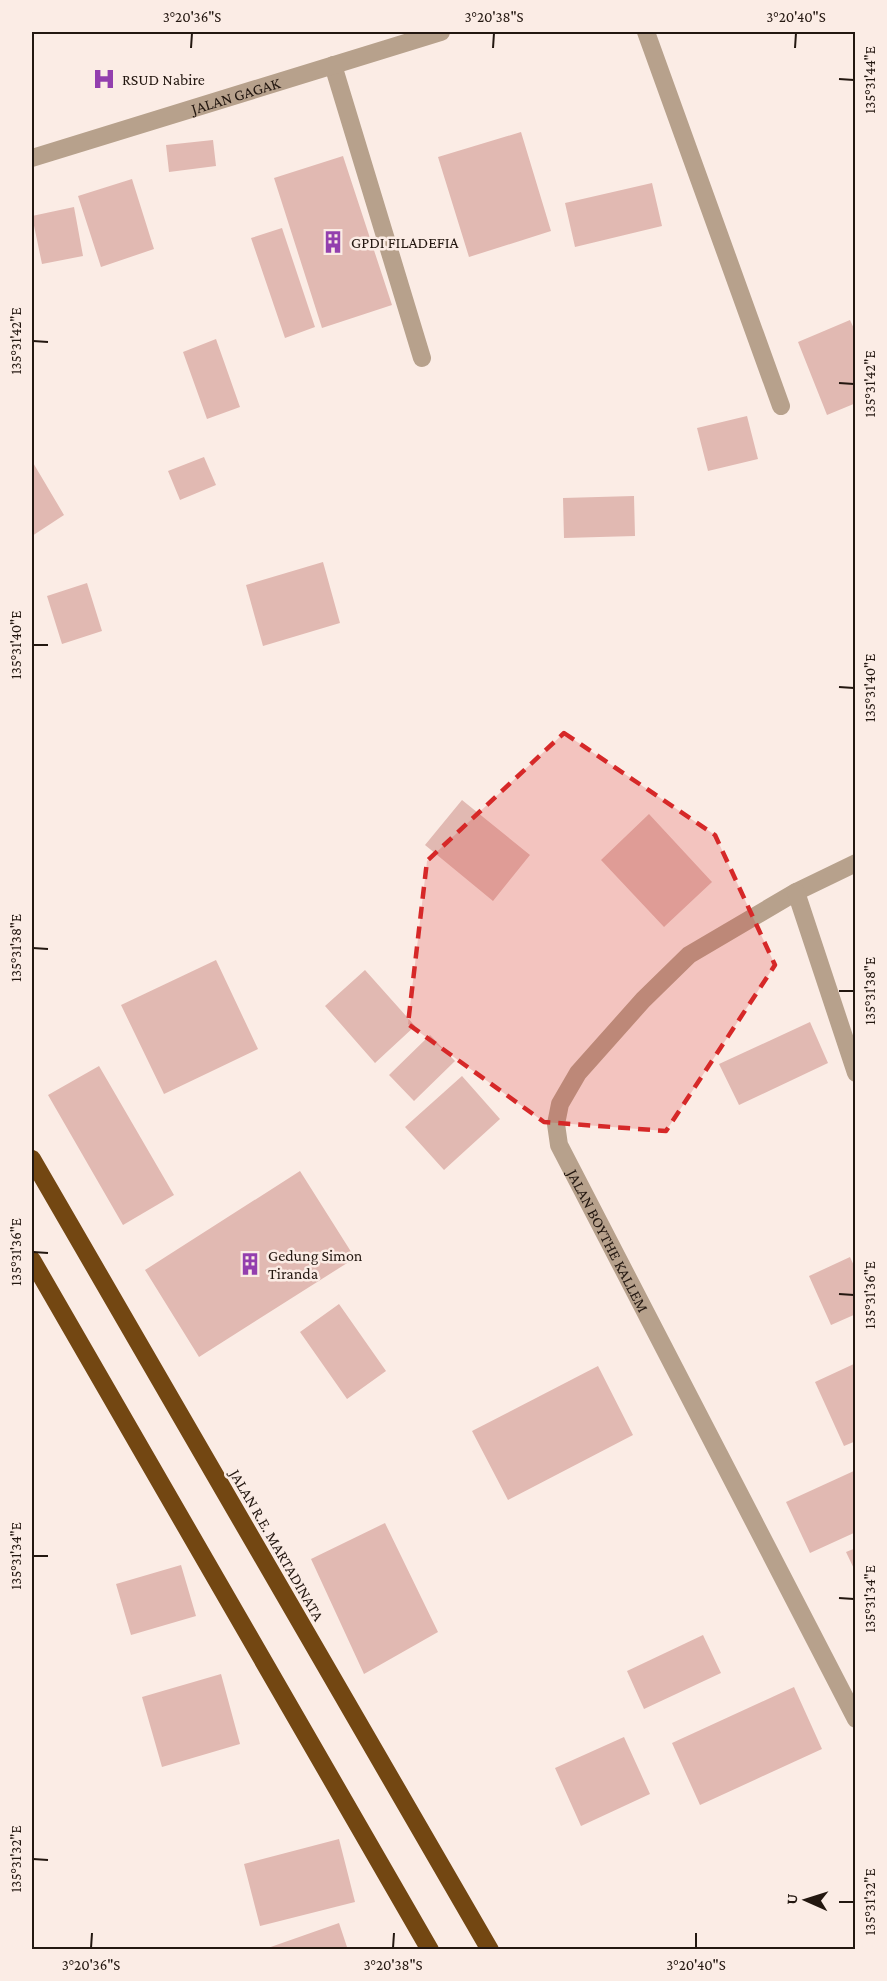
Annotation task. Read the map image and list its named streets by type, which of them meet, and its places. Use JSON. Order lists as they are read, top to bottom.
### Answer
{
  "streets": {
    "highway": ["JALAN R.E. MARTADINATA"],
    "street": ["JALAN GAGAK", "JALAN BOYTHE KALLEM"]
  },
  "places": {
    "hospital": ["RSUD Nabire"],
    "building": ["GPDI FILADEFIA", "Gedung Simon Tiranda"]
  },
  "north": "left",
  "coordinates": [
    "3°20'36\"S",
    "3°20'38\"S",
    "3°20'40\"S",
    "135°31'44\"E",
    "135°31'42\"E",
    "135°31'40\"E",
    "135°31'38\"E",
    "135°31'36\"E",
    "135°31'34\"E",
    "135°31'32\"E"
  ]
}
